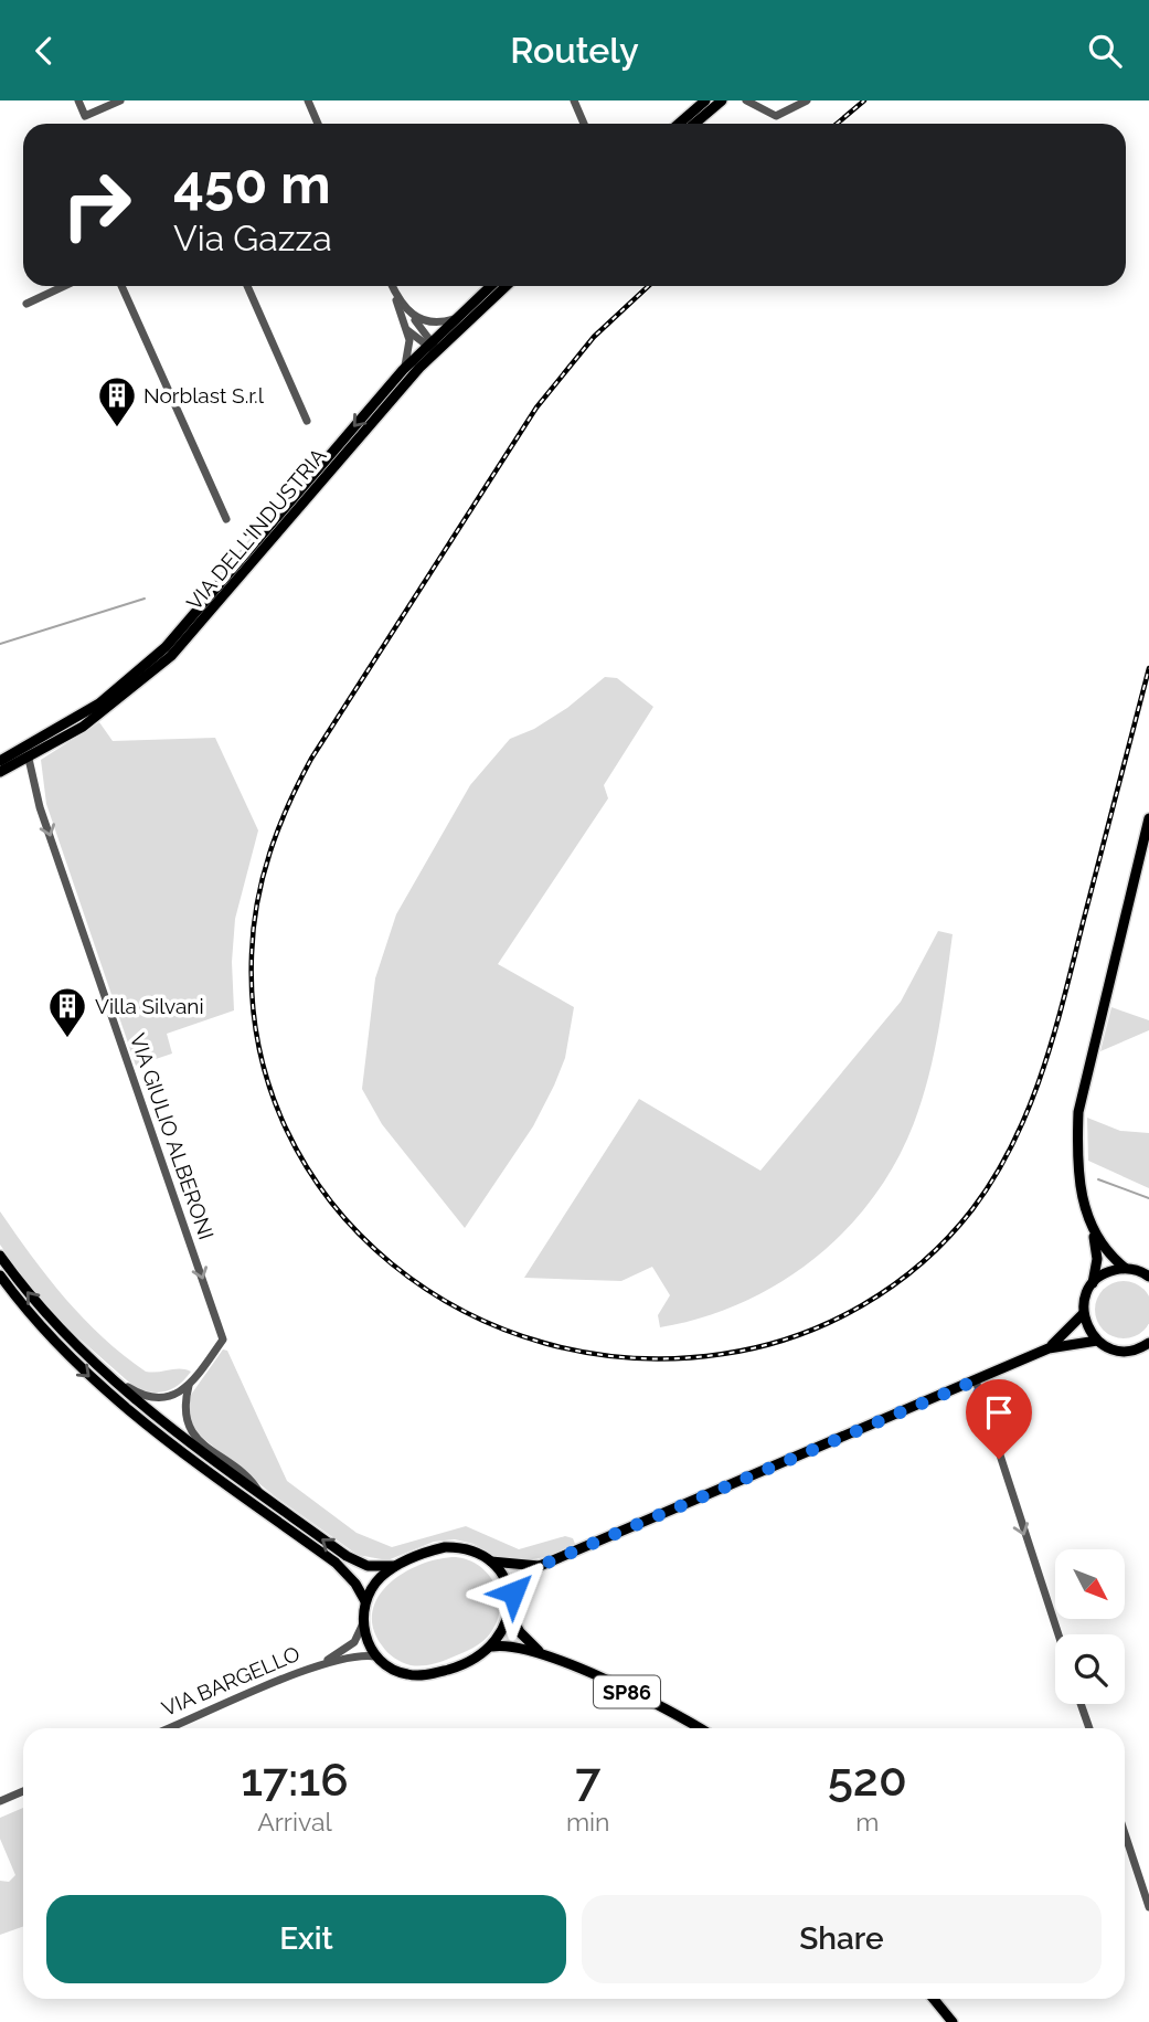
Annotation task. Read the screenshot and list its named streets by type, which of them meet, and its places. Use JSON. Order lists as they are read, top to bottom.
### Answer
{
  "streets": {
    "main road": ["VIA DELL'INDUSTRIA", "SP86"],
    "street": ["VIA GIULIO ALBERONI", "VIA BARGELLO"]
  },
  "crossings": [
    ["VIA DELL'INDUSTRIA", "VIA GIULIO ALBERONI"],
    ["VIA BARGELLO", "SP86"]
  ],
  "one_way": ["VIA GIULIO ALBERONI"],
  "places": {
    "building": ["Norblast S.r.l", "Villa Silvani"]
  },
  "north": "bottom right",
  "page": {
    "header": "Routely",
    "turn": ["450 m", "Via Gazza"],
    "eta": [
      "17:16",
      "Arrival",
      "7",
      "min",
      "520",
      "m"
    ],
    "buttons": ["Exit", "Share"]
  }
}
